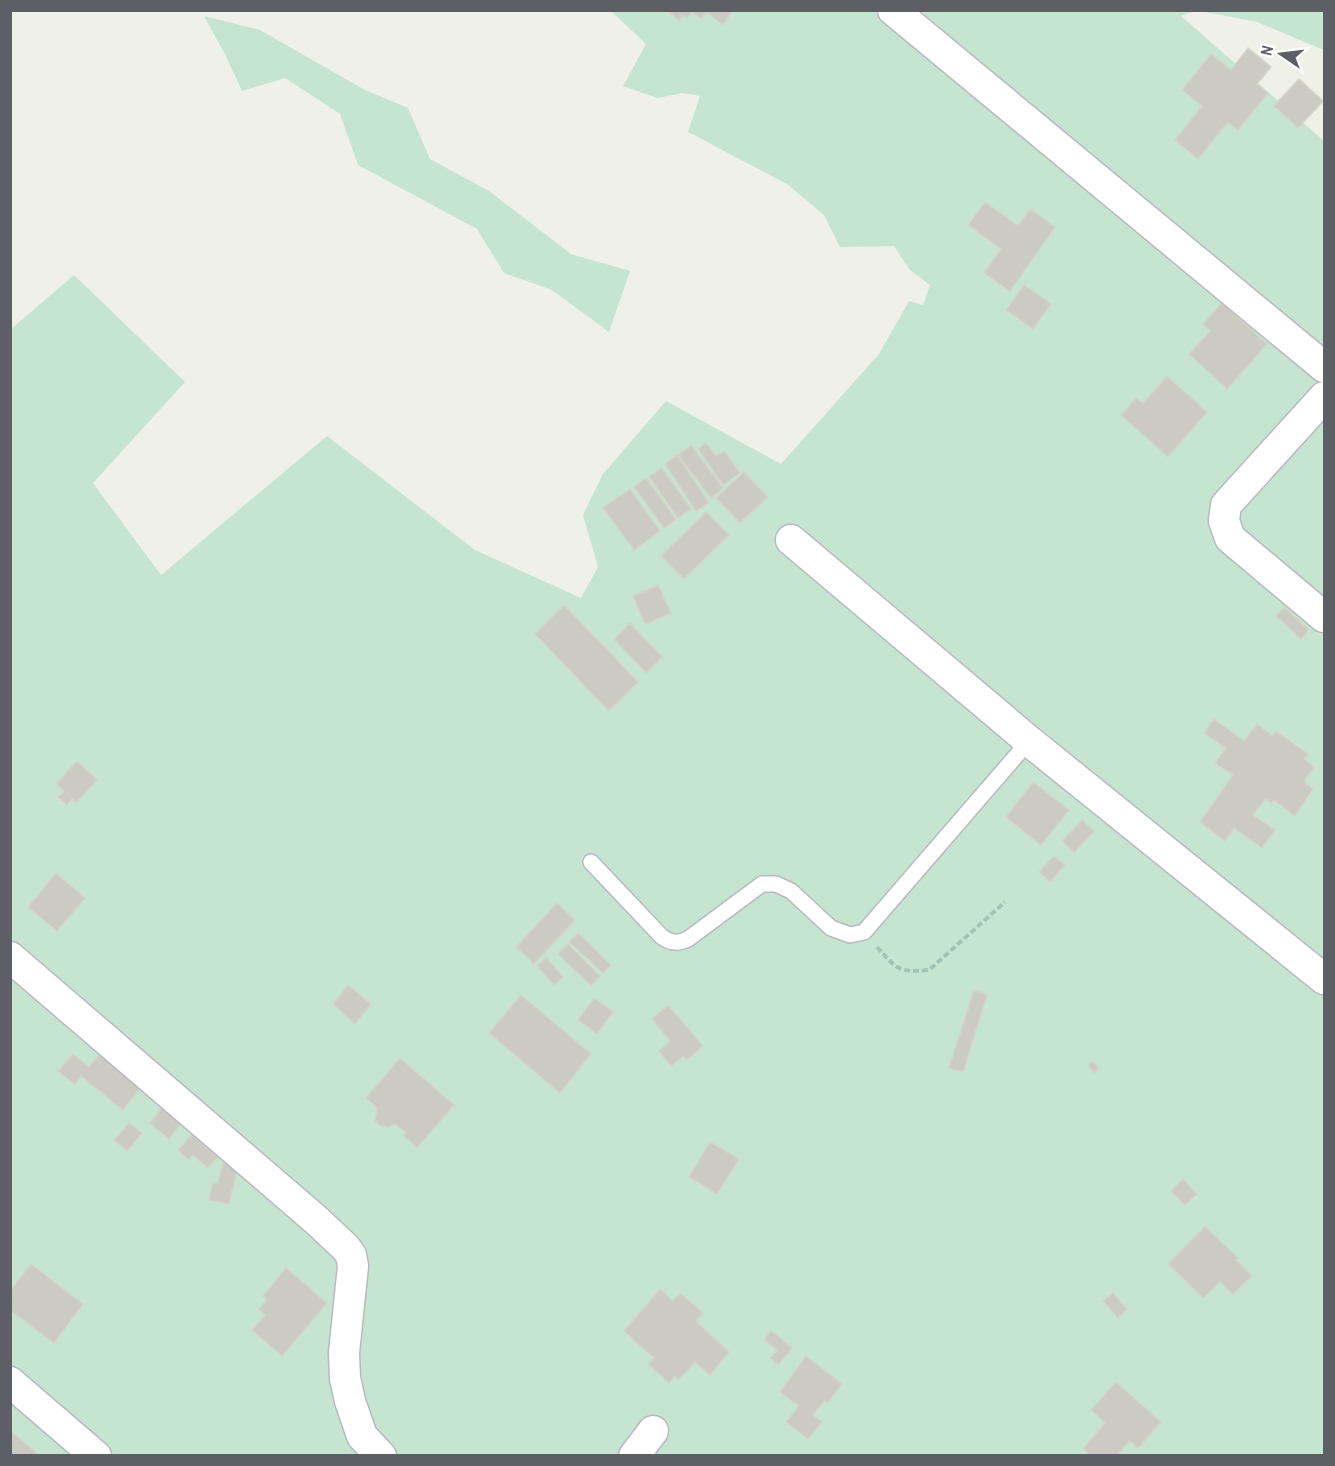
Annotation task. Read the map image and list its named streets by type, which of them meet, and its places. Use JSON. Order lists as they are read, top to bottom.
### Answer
{
  "north": "left"
}
